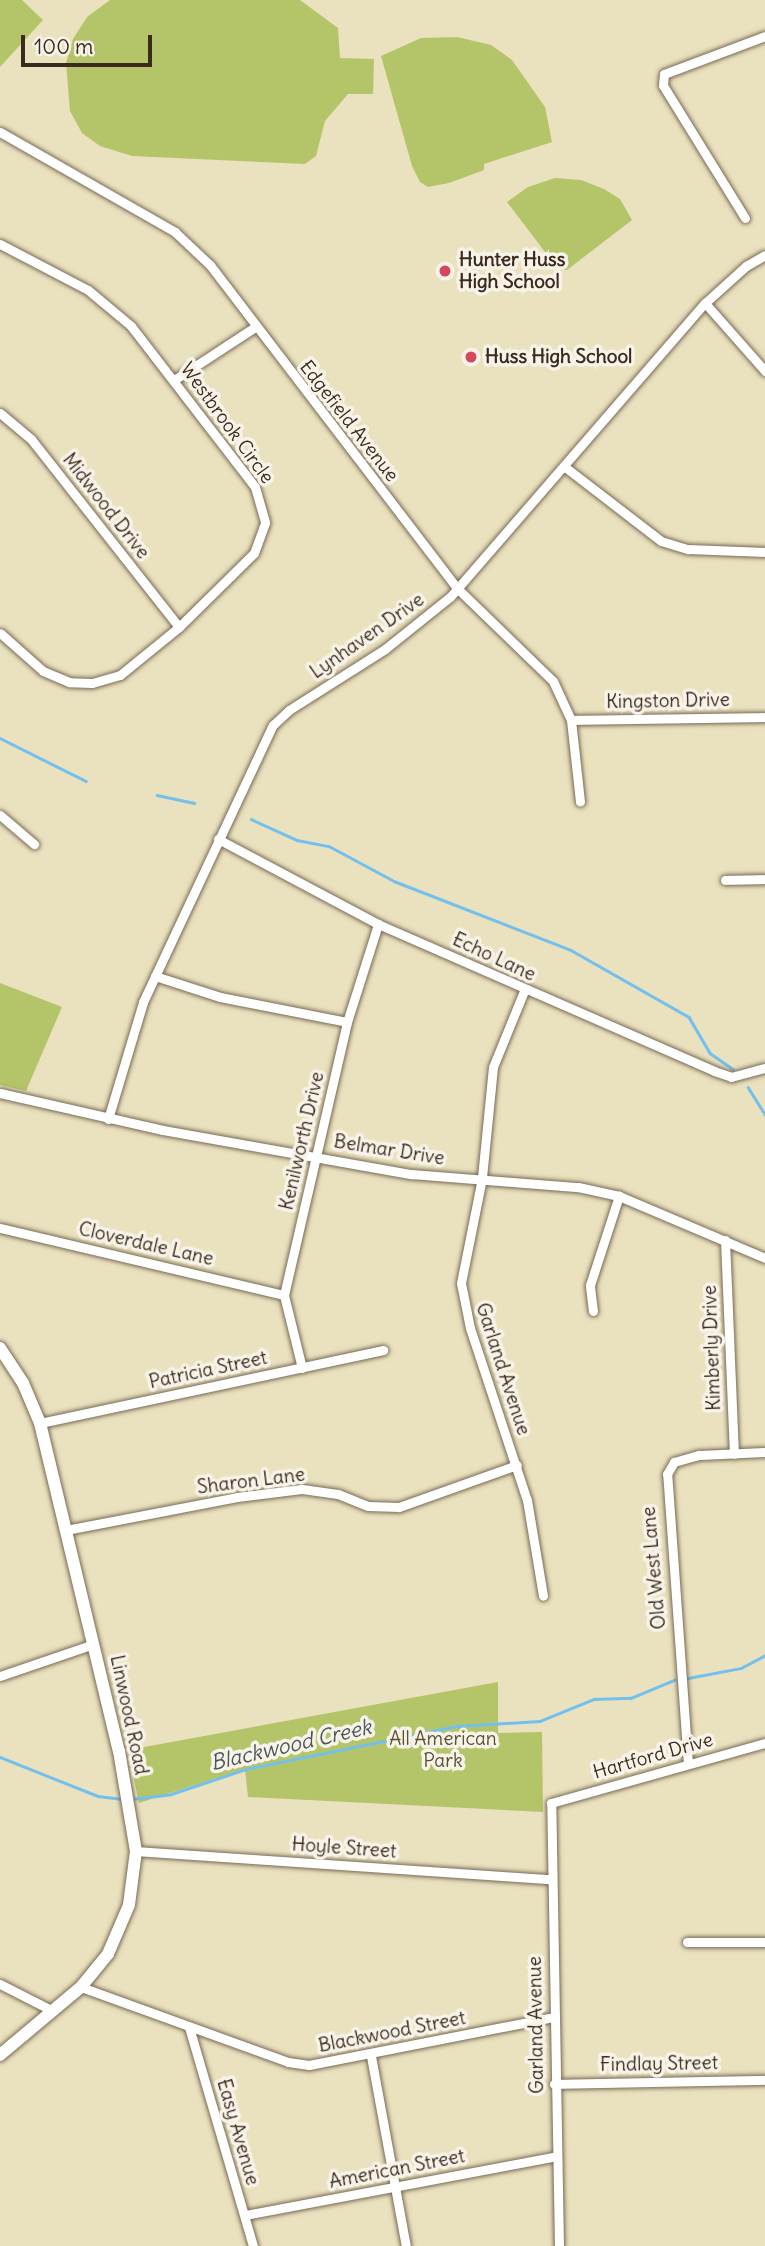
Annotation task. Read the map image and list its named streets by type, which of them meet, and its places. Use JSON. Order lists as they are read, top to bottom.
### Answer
{
  "streets": {
    "main road": ["Linwood Road"],
    "street": [
      "Edgefield Avenue",
      "Westbrook Circle",
      "Midwood Drive",
      "Lynhaven Drive",
      "Kingston Drive",
      "Echo Lane",
      "Kenilworth Drive",
      "Belmar Drive",
      "Cloverdale Lane",
      "Kimberly Drive",
      "Garland Avenue",
      "Patricia Street",
      "Sharon Lane",
      "Old West Lane",
      "Hartford Drive",
      "Hoyle Street",
      "Blackwood Street",
      "Findlay Street",
      "Easy Avenue",
      "American Street"
    ]
  },
  "crossings": [
    ["Edgefield Avenue", "Lynhaven Drive"],
    ["Edgefield Avenue", "Kingston Drive"],
    ["Westbrook Circle", "Midwood Drive"],
    ["Lynhaven Drive", "Echo Lane"],
    ["Lynhaven Drive", "Belmar Drive"],
    ["Echo Lane", "Kenilworth Drive"],
    ["Echo Lane", "Garland Avenue"],
    ["Kenilworth Drive", "Belmar Drive"],
    ["Kenilworth Drive", "Cloverdale Lane"],
    ["Kenilworth Drive", "Patricia Street"],
    ["Belmar Drive", "Kimberly Drive"],
    ["Belmar Drive", "Garland Avenue"],
    ["Kimberly Drive", "Old West Lane"],
    ["Garland Avenue", "Sharon Lane"],
    ["Garland Avenue", "Hartford Drive"],
    ["Garland Avenue", "Hoyle Street"],
    ["Garland Avenue", "Blackwood Street"],
    ["Garland Avenue", "Findlay Street"],
    ["Garland Avenue", "American Street"],
    ["Patricia Street", "Linwood Road"],
    ["Sharon Lane", "Linwood Road"],
    ["Old West Lane", "Hartford Drive"],
    ["Linwood Road", "Hoyle Street"],
    ["Linwood Road", "Blackwood Street"],
    ["Blackwood Street", "Easy Avenue"],
    ["Easy Avenue", "American Street"]
  ],
  "water": ["Blackwood Creek"],
  "parks": ["All American Park"],
  "places": ["Hunter Huss High School", "Huss High School"],
  "scale_bar": "100 m"
}
